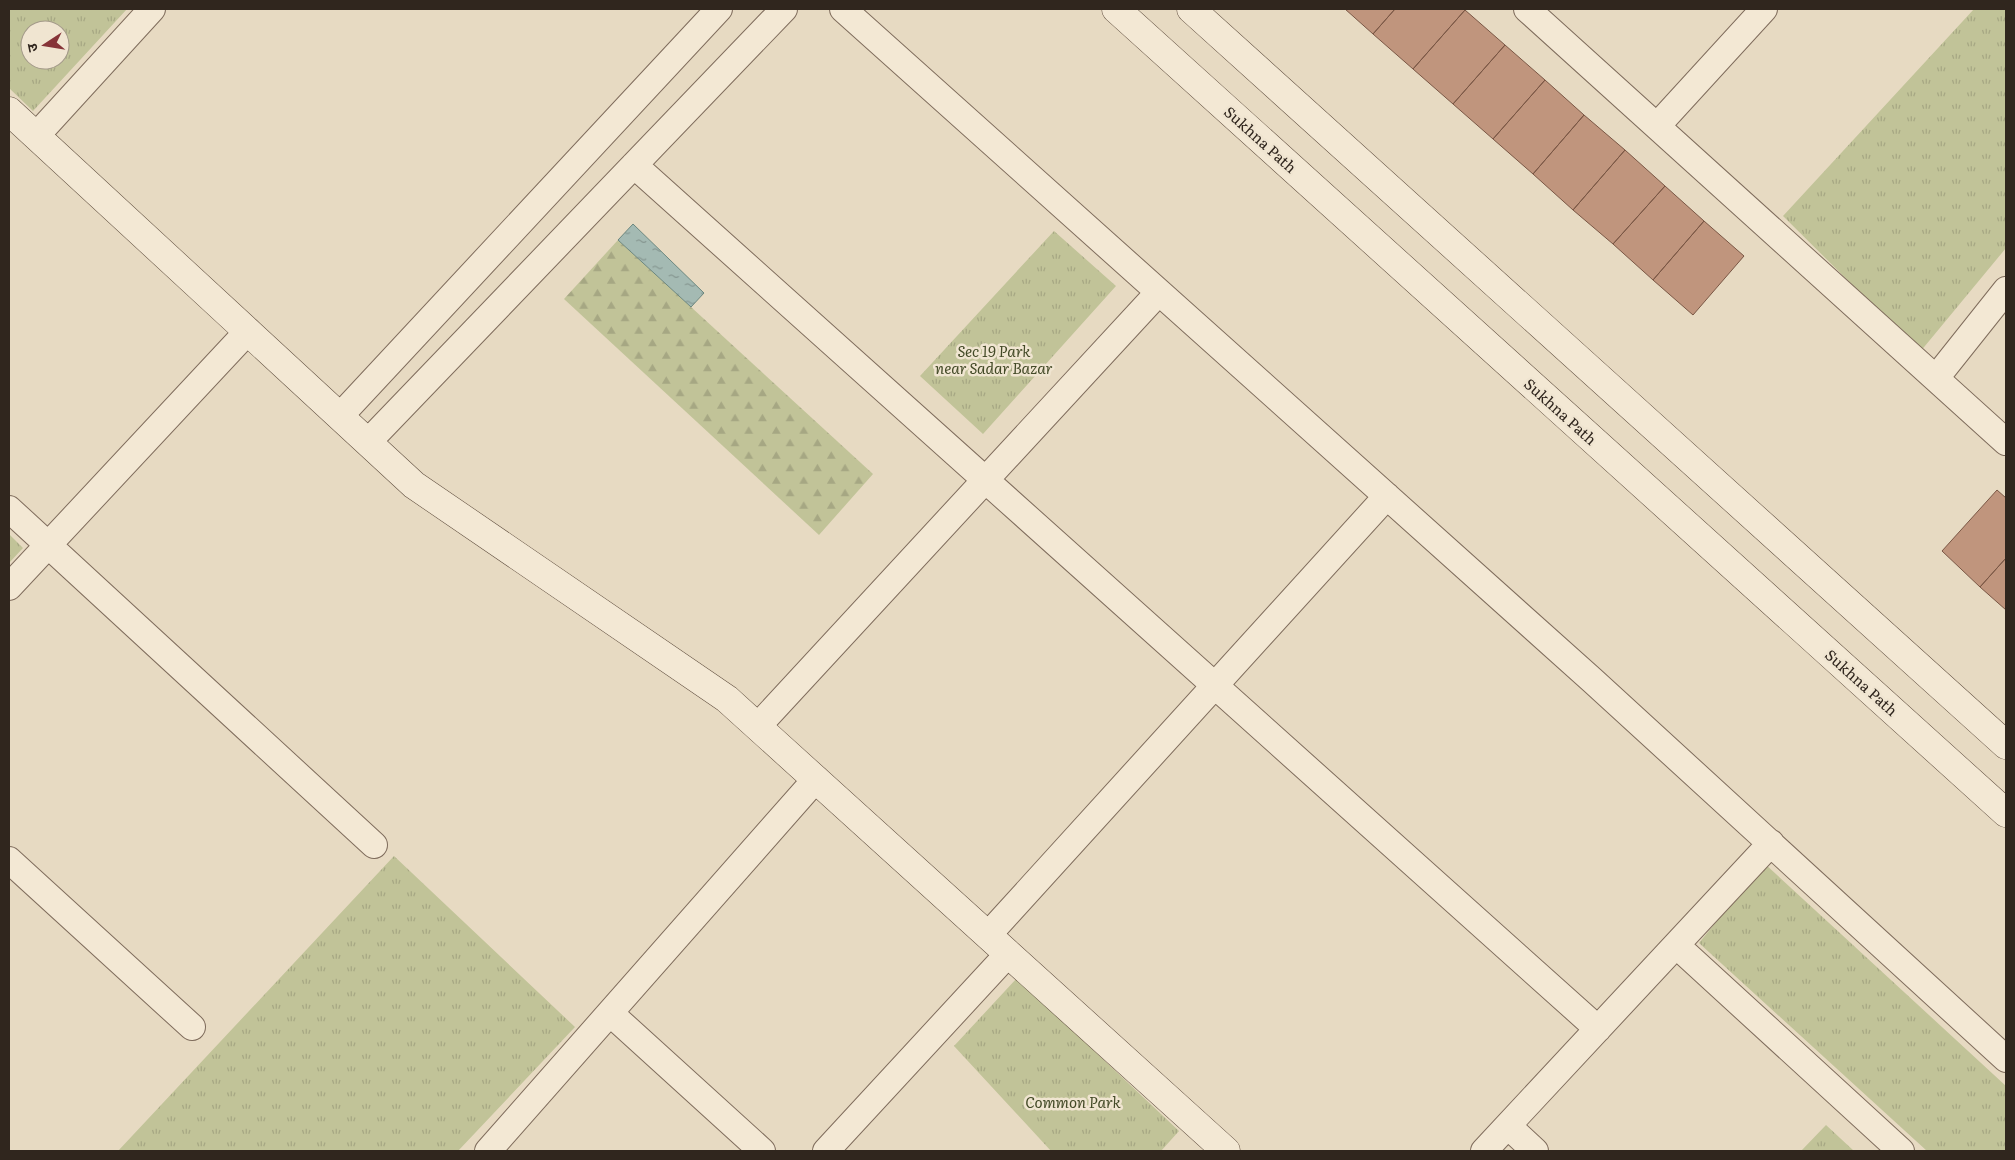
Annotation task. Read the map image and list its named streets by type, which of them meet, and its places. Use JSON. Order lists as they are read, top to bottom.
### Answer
{
  "streets": {
    "main road": ["Sukhna Path"]
  },
  "parks": ["Sec 19 Park near Sadar Bazar", "Common Park"],
  "north": "left"
}
